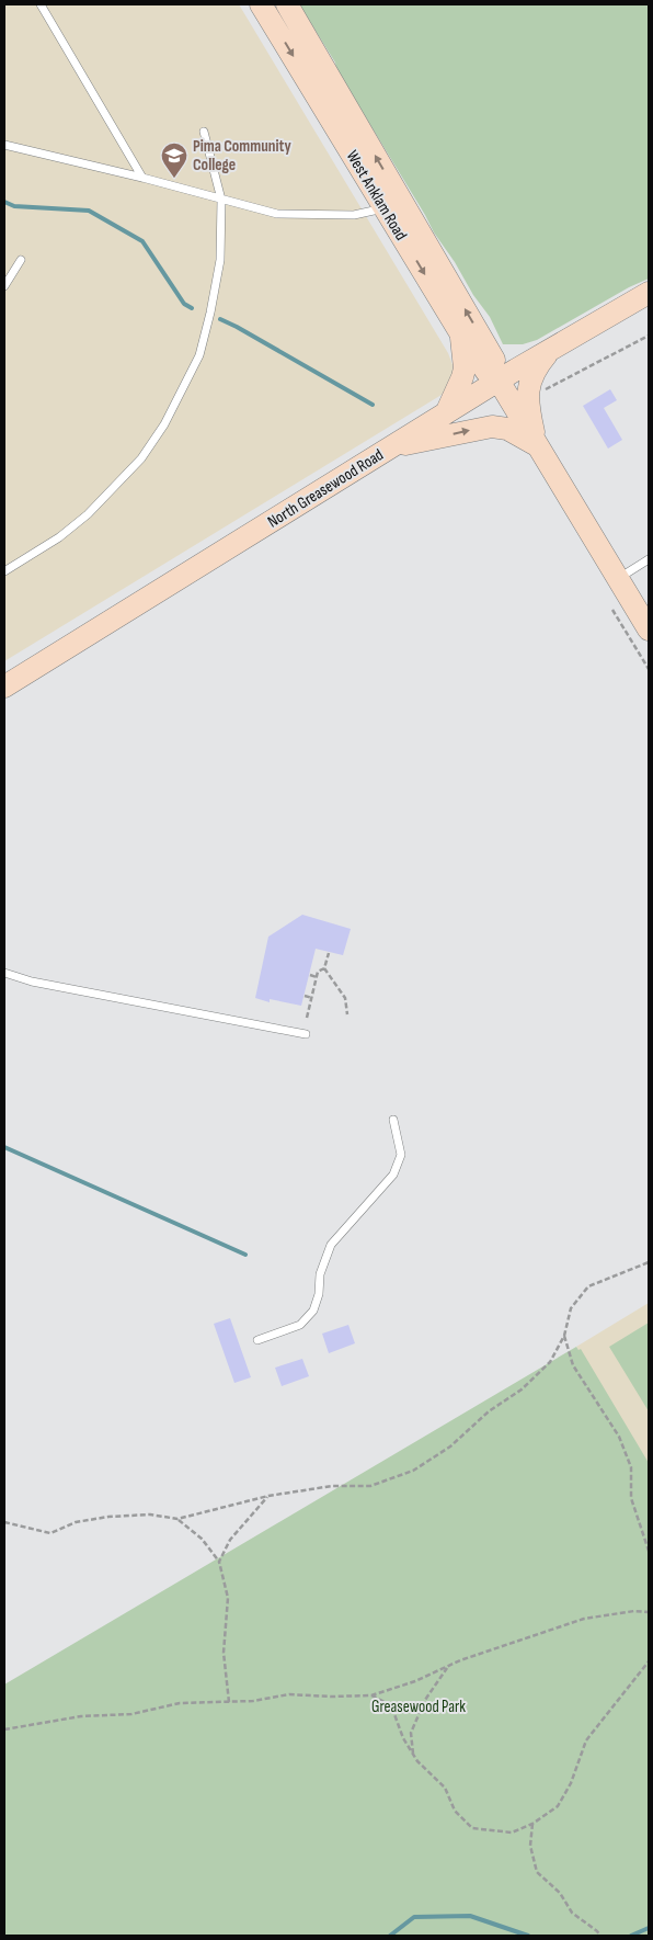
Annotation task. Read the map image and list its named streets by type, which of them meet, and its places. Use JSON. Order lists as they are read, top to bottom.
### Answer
{
  "streets": {
    "main road": ["West Anklam Road", "North Greasewood Road"]
  },
  "crossings": [
    ["West Anklam Road", "North Greasewood Road"]
  ],
  "parks": ["Greasewood Park"],
  "places": {
    "school or university": ["Pima Community College"]
  }
}
